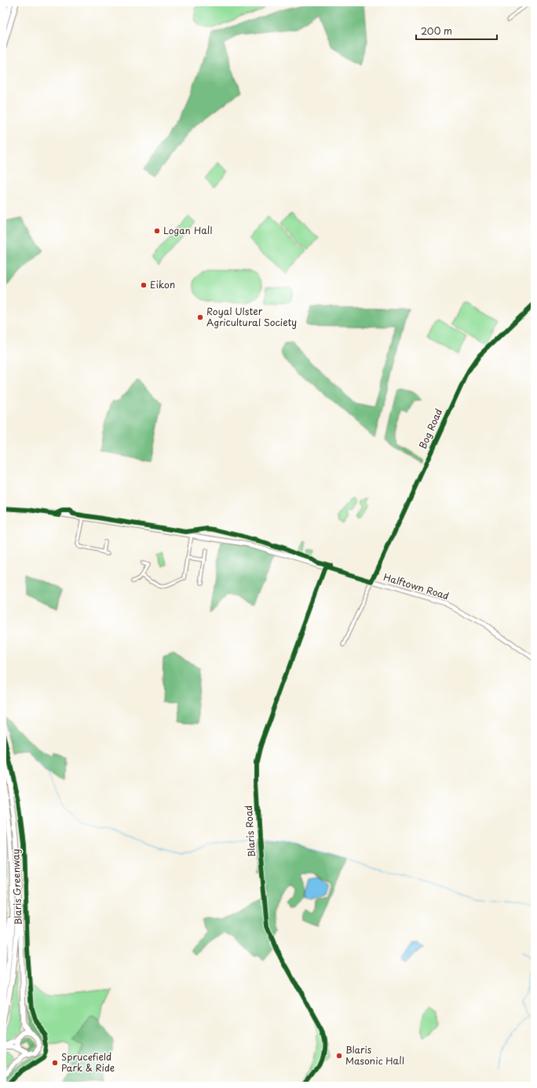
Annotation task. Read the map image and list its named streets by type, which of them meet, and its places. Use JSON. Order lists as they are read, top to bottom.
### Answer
{
  "streets": {
    "street": ["Bog Road", "Halftown Road", "Blaris Road"],
    "cycle path": ["Blaris Greenway"]
  },
  "crossings": [
    ["Bog Road", "Halftown Road"],
    ["Halftown Road", "Blaris Road"]
  ],
  "places": [
    "Logan Hall",
    "Eikon",
    "Royal Ulster Agricultural Society",
    "Blaris Masonic Hall",
    "Sprucefield Park & Ride"
  ],
  "scale_bar": "200 m"
}
